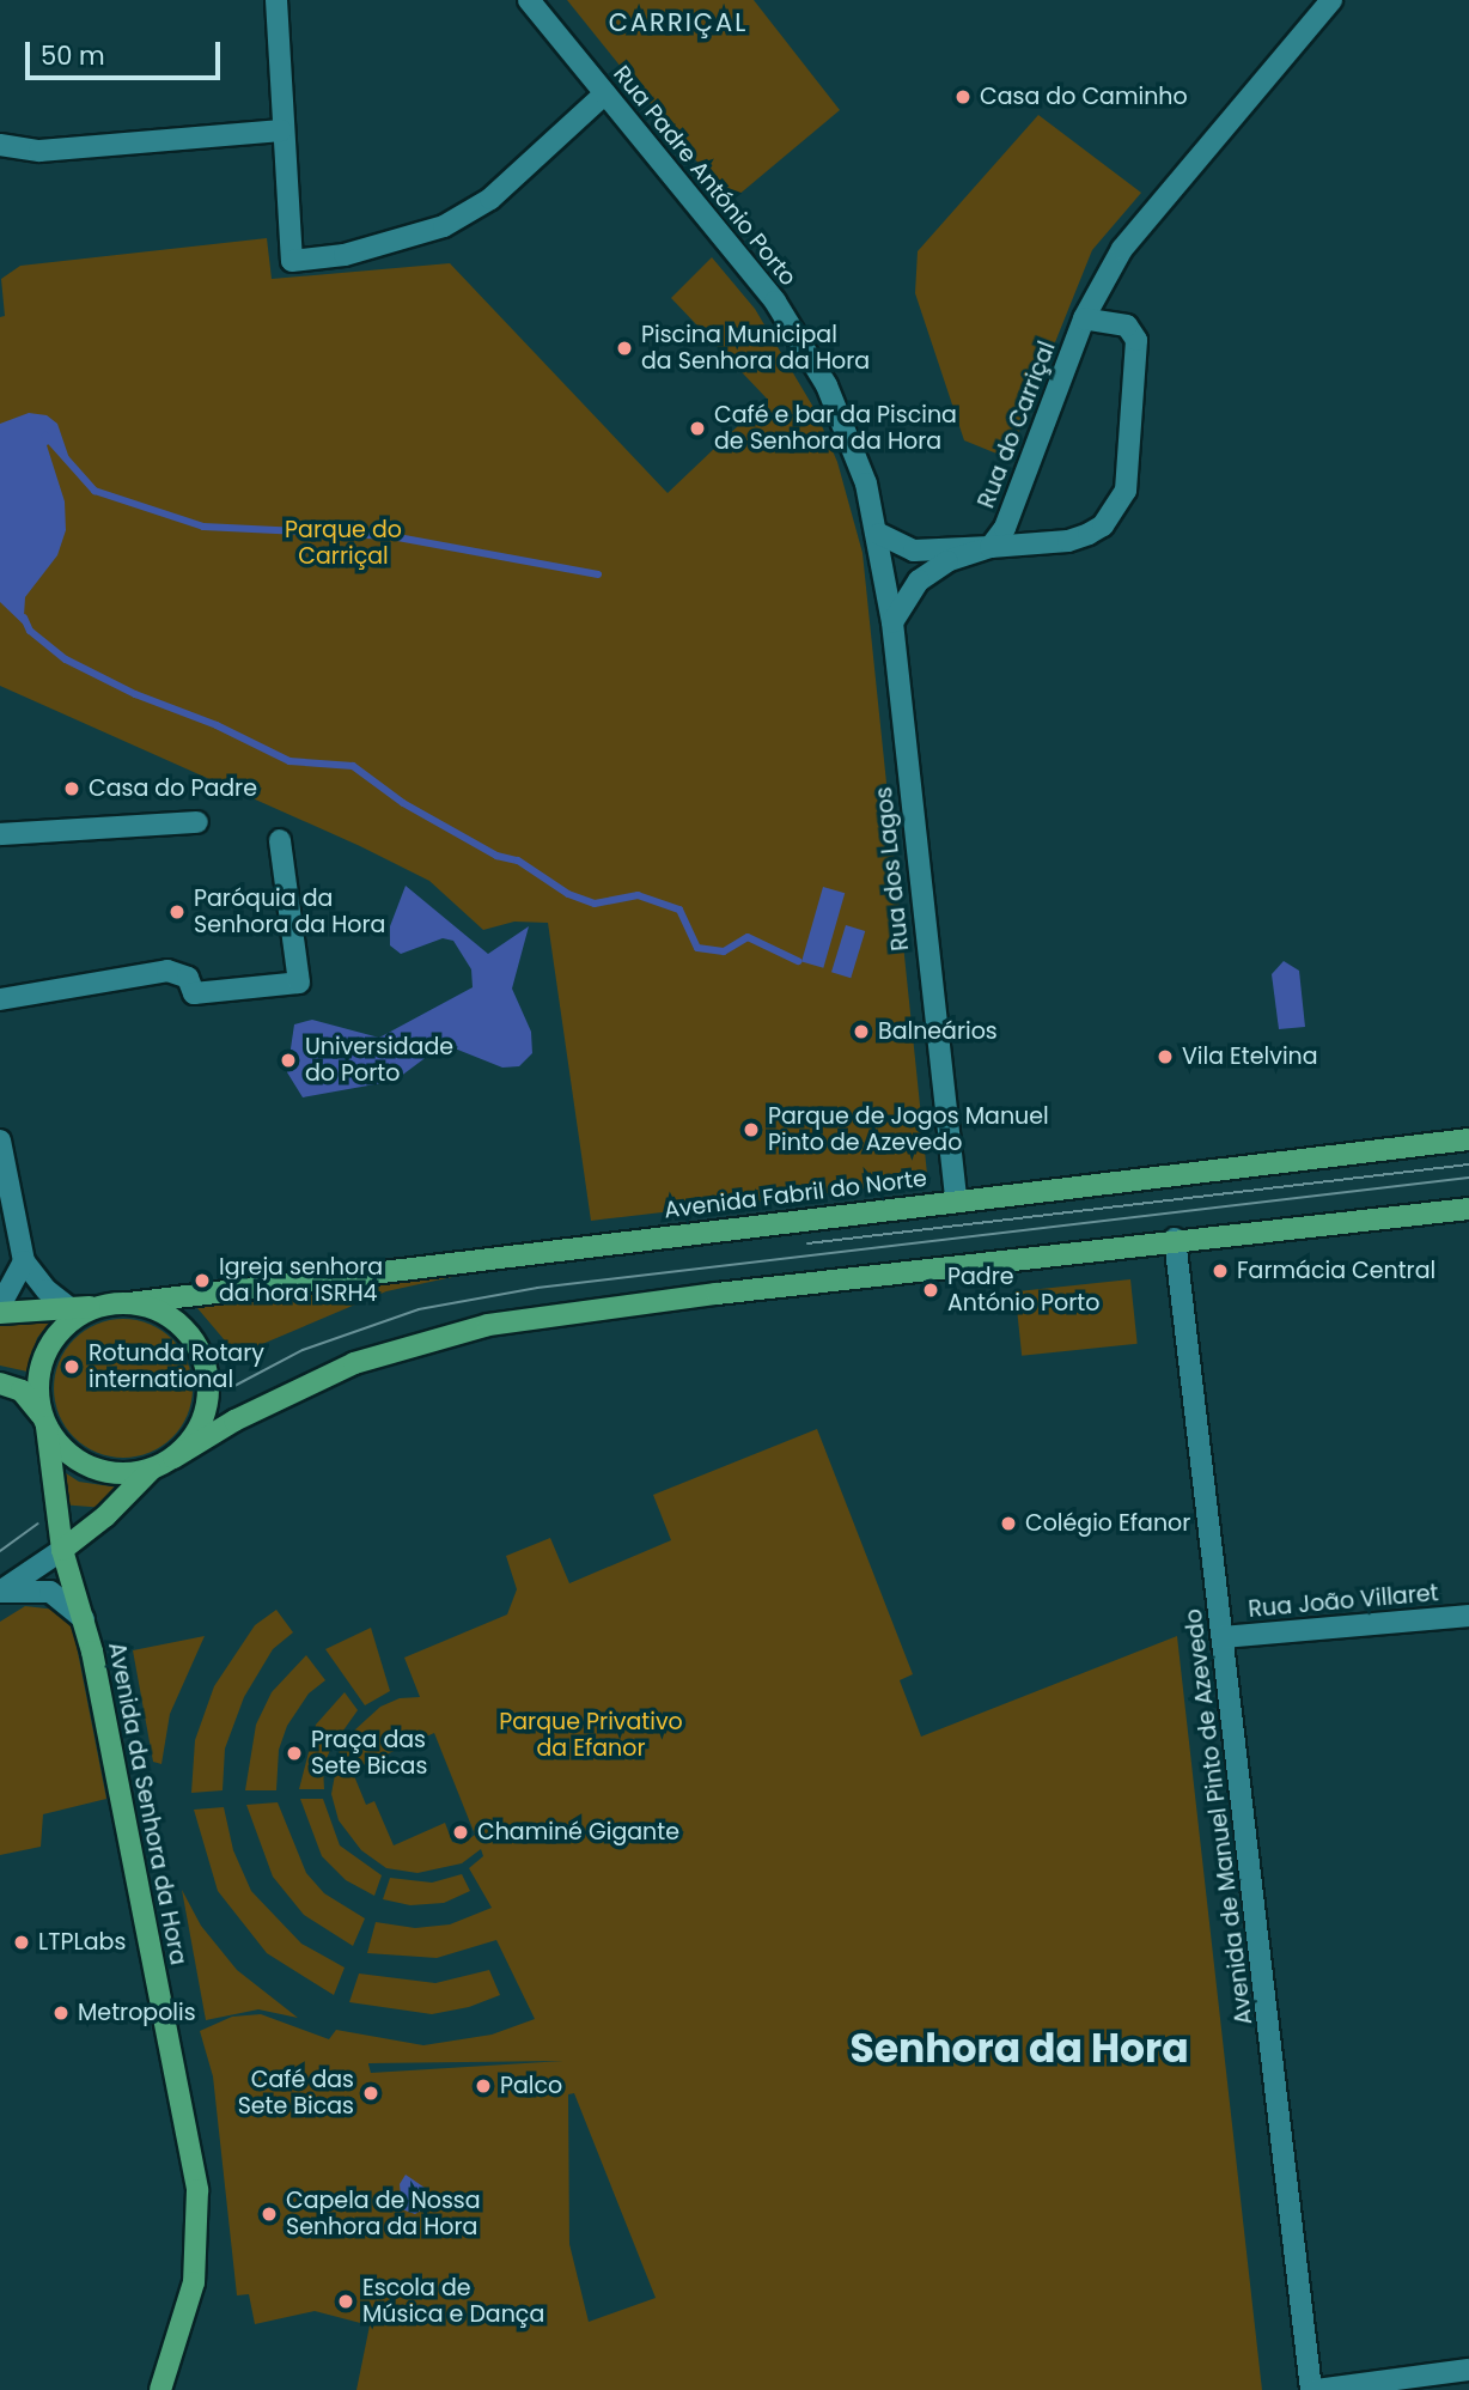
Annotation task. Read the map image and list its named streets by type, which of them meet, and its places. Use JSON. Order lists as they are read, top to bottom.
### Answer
{
  "streets": {
    "main road": ["Avenida Fabril do Norte", "Avenida da Senhora da Hora"],
    "street": [
      "Rua Padre António Porto",
      "Rua do Carriçal",
      "Rua dos Lagos",
      "Rua João Villaret",
      "Avenida de Manuel Pinto de Azevedo"
    ]
  },
  "crossings": [
    ["Rua Padre António Porto", "Rua do Carriçal"],
    ["Rua Padre António Porto", "Rua dos Lagos"],
    ["Rua do Carriçal", "Rua dos Lagos"],
    ["Rua dos Lagos", "Avenida Fabril do Norte"],
    ["Avenida Fabril do Norte", "Avenida da Senhora da Hora"],
    ["Rua João Villaret", "Avenida de Manuel Pinto de Azevedo"]
  ],
  "districts": ["CARRIÇAL", "Senhora da Hora"],
  "parks": ["Parque do Carriçal", "Parque Privativo da Efanor"],
  "places": [
    "Casa do Caminho",
    "Piscina Municipal da Senhora da Hora",
    "Café e bar da Piscina de Senhora da Hora",
    "Casa do Padre",
    "Paróquia da Senhora da Hora",
    "Balneários",
    "Vila Etelvina",
    "Universidade do Porto",
    "Parque de Jogos Manuel Pinto de Azevedo",
    "Farmácia Central",
    "Igreja senhora da hora ISRH4",
    "Padre António Porto",
    "Rotunda Rotary international",
    "Colégio Efanor",
    "Praça das Sete Bicas",
    "Chaminé Gigante",
    "LTPLabs",
    "Metropolis",
    "Palco",
    "Café das Sete Bicas",
    "Capela de Nossa Senhora da Hora",
    "Escola de Música e Dança"
  ],
  "scale_bar": "50 m"
}
